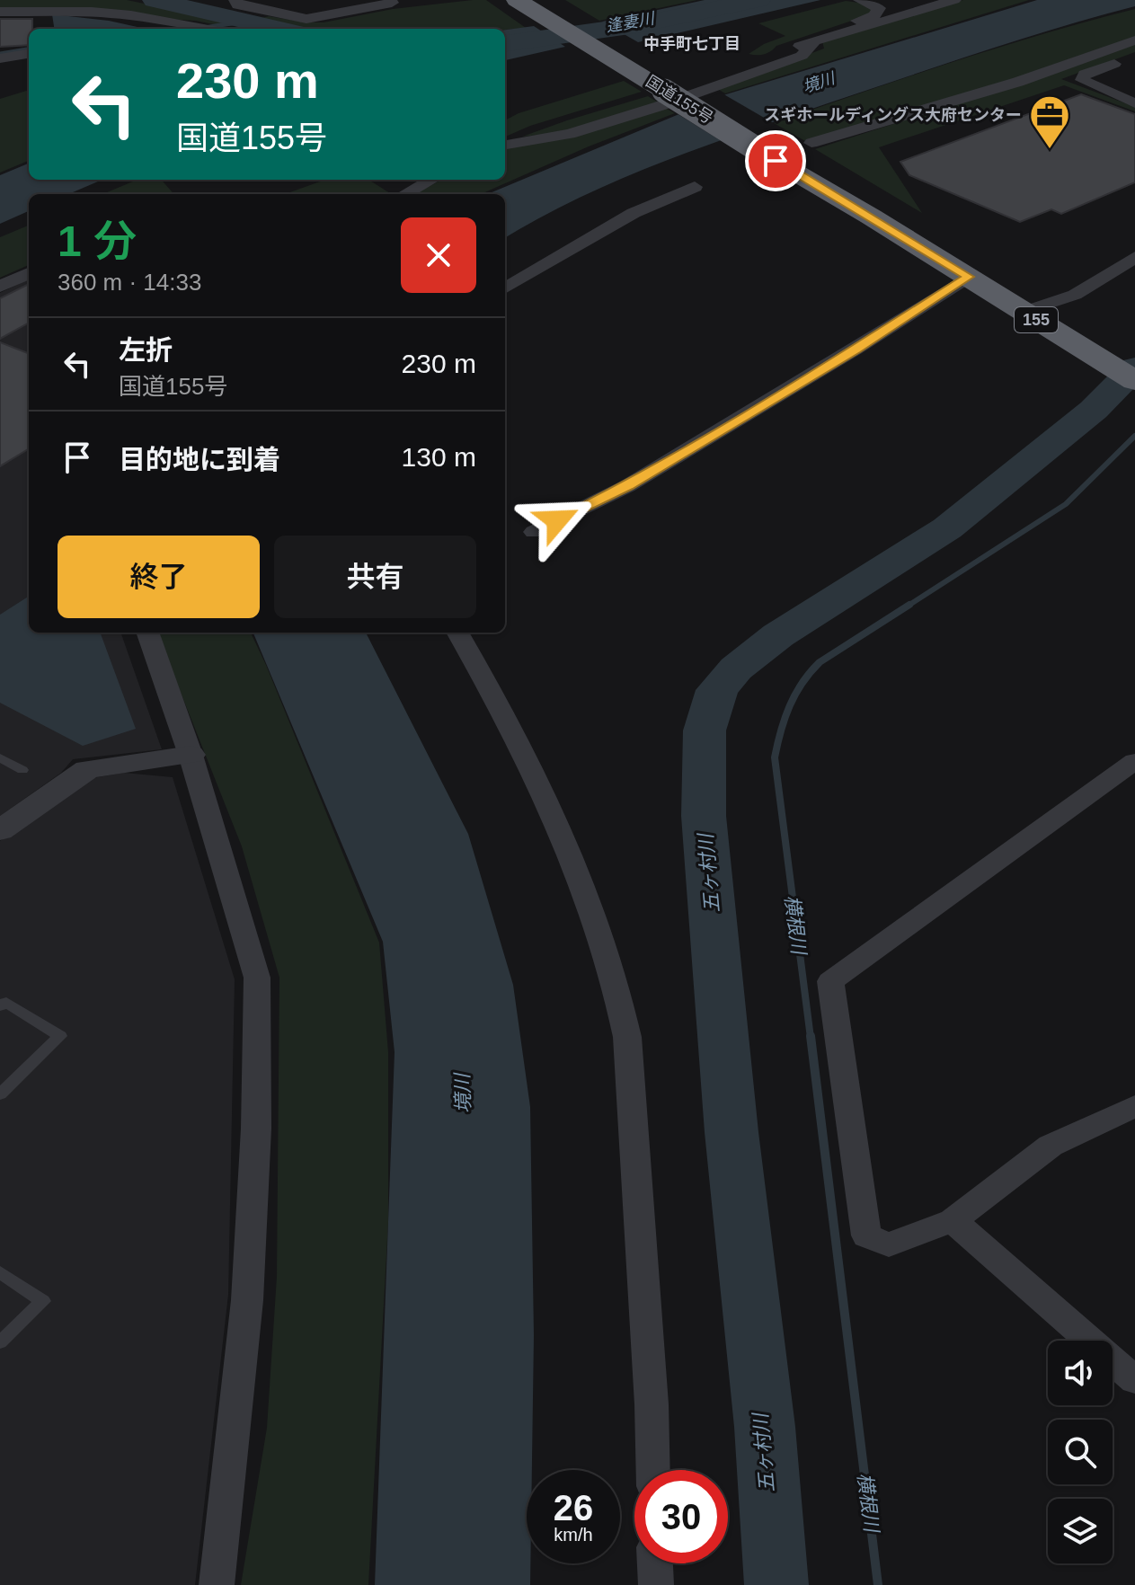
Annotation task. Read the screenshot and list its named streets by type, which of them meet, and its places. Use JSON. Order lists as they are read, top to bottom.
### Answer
{
  "streets": {
    "highway": ["国道155号", "155"]
  },
  "districts": ["中手町七丁目"],
  "water": [
    "逢妻川",
    "境川",
    "五ヶ村川",
    "横根川"
  ],
  "places": {
    "office": ["スギホールディングス大府センター"]
  },
  "page": {
    "turn": ["230 m", "国道155号"],
    "heading": ["1 分", "360 m · 14:33"],
    "list": [
      {
        "name": "左折",
        "note": "国道155号",
        "value": "230 m"
      },
      {
        "name": "目的地に到着",
        "value": "130 m"
      }
    ],
    "buttons": ["終了", "共有"],
    "speed": "26 km/h",
    "limit": "30"
  }
}
